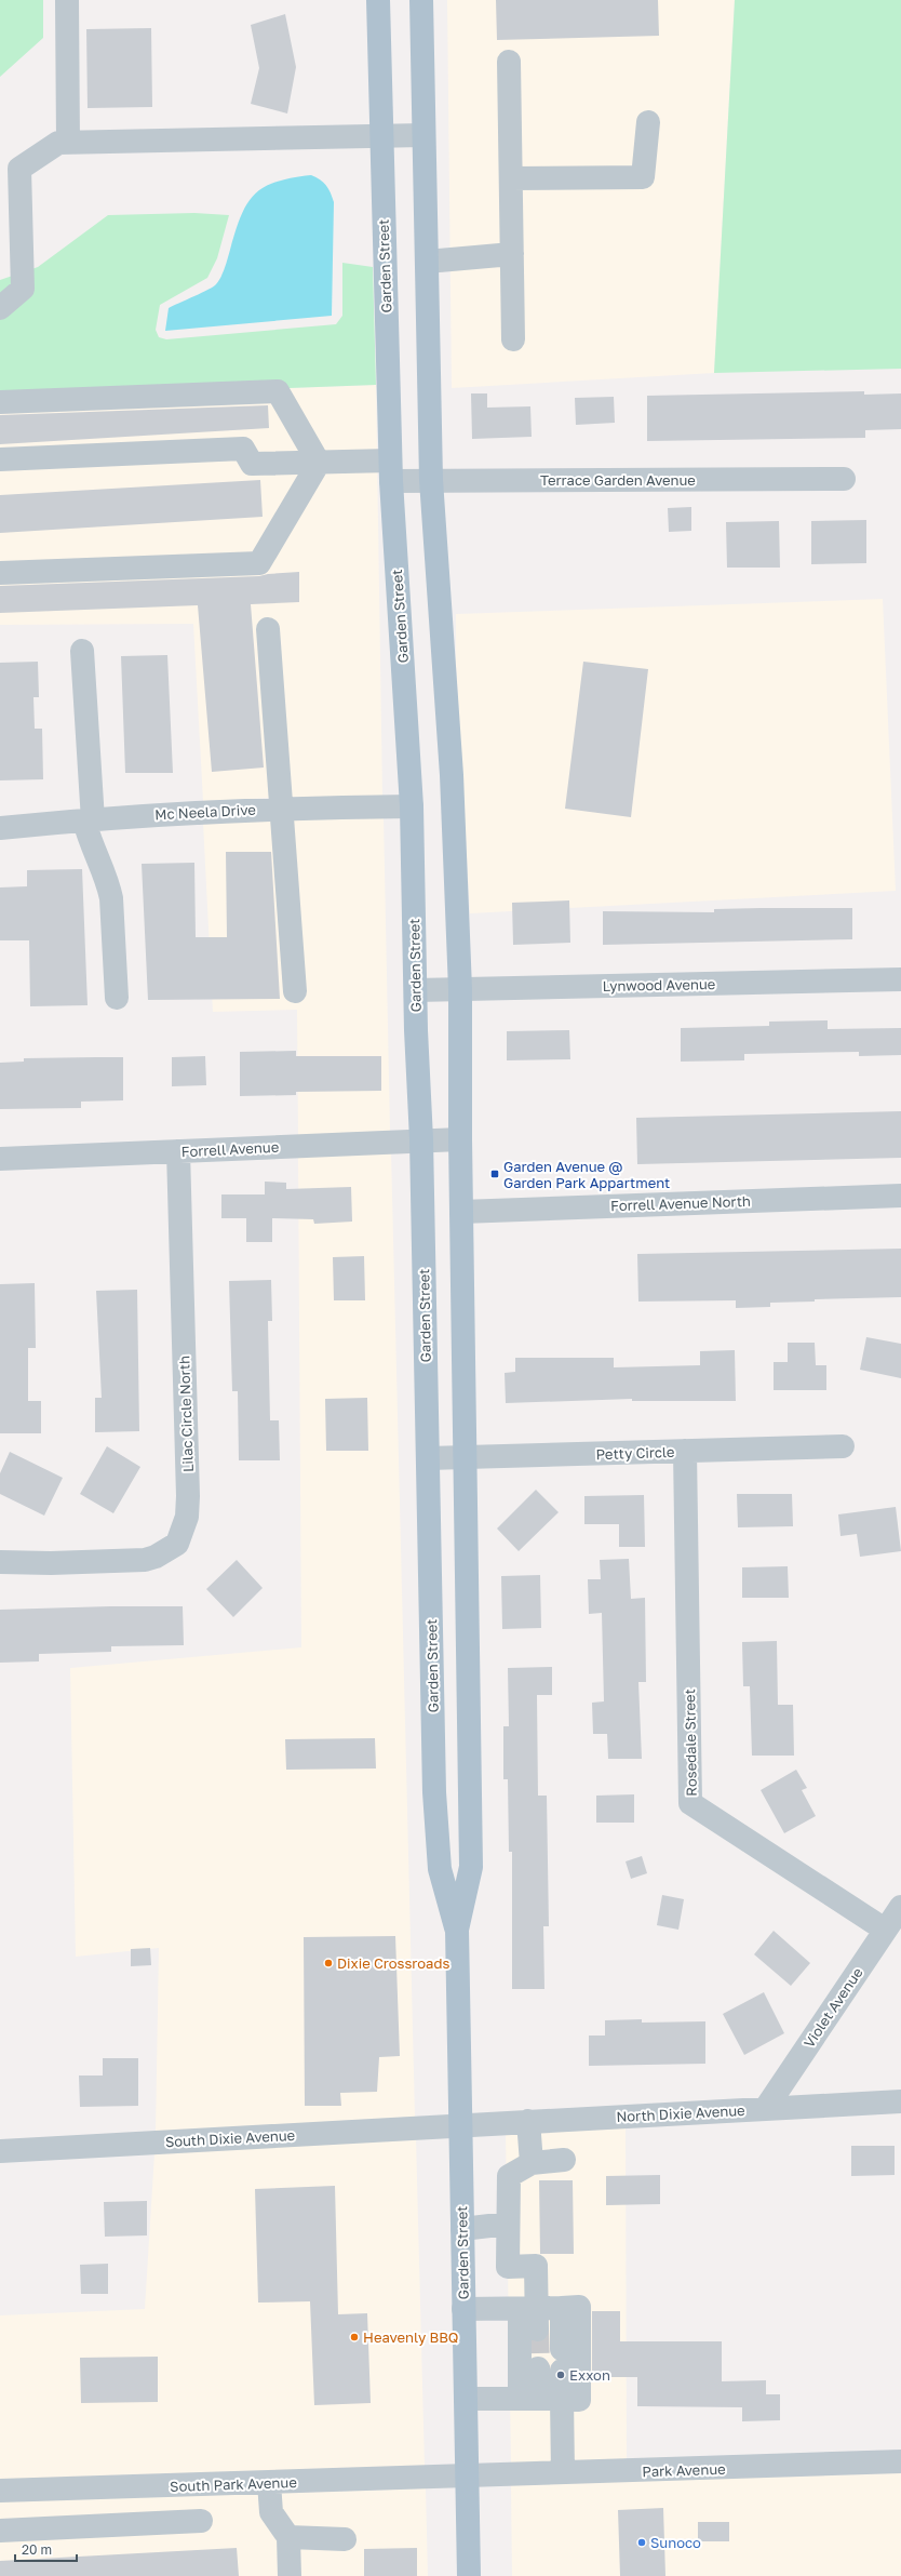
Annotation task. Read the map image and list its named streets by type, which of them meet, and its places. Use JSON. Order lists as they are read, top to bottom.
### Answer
{
  "streets": {
    "main road": ["Garden Street"],
    "street": [
      "Terrace Garden Avenue",
      "Mc Neela Drive",
      "Lynwood Avenue",
      "Forrell Avenue",
      "Forrell Avenue North",
      "Lilac Circle North",
      "Petty Circle",
      "Rosedale Street",
      "Violet Avenue",
      "North Dixie Avenue",
      "South Dixie Avenue",
      "Park Avenue",
      "South Park Avenue"
    ]
  },
  "crossings": [
    ["Garden Street", "Terrace Garden Avenue"],
    ["Garden Street", "Mc Neela Drive"],
    ["Garden Street", "Lynwood Avenue"],
    ["Garden Street", "Forrell Avenue"],
    ["Garden Street", "Forrell Avenue North"],
    ["Garden Street", "Petty Circle"],
    ["Garden Street", "North Dixie Avenue"],
    ["Garden Street", "South Dixie Avenue"],
    ["Garden Street", "Park Avenue"],
    ["Garden Street", "South Park Avenue"],
    ["Forrell Avenue", "Lilac Circle North"],
    ["Petty Circle", "Rosedale Street"],
    ["Rosedale Street", "Violet Avenue"],
    ["Violet Avenue", "North Dixie Avenue"],
    ["North Dixie Avenue", "South Dixie Avenue"],
    ["Park Avenue", "South Park Avenue"]
  ],
  "places": {
    "transit": ["Garden Avenue @ Garden Park Appartment"],
    "other": [
      "Dixie Crossroads",
      "Heavenly BBQ",
      "Exxon",
      "Sunoco"
    ]
  },
  "scale_bar": "20 m"
}
